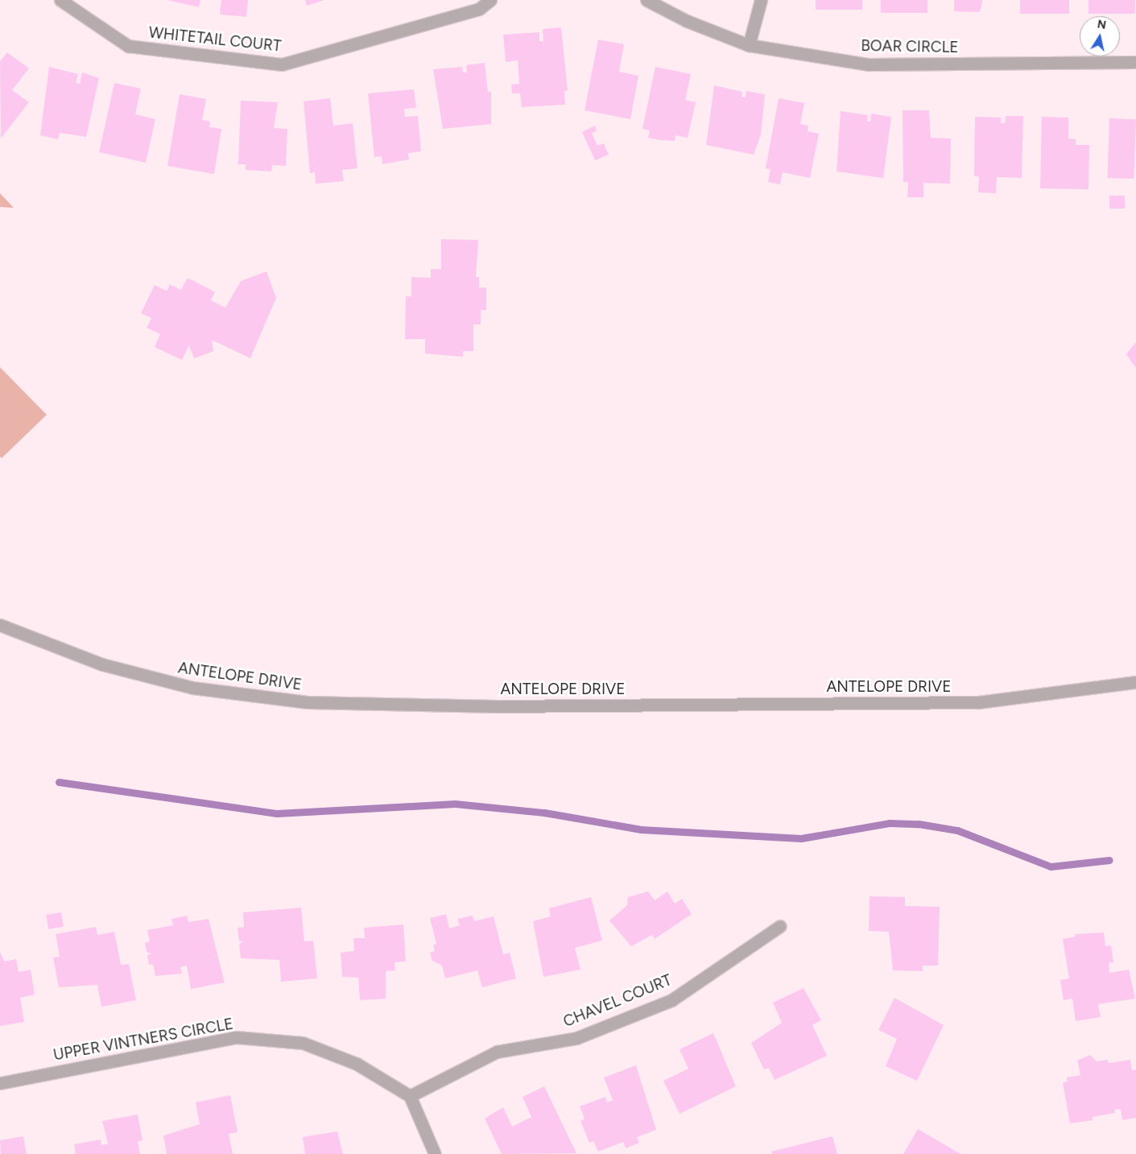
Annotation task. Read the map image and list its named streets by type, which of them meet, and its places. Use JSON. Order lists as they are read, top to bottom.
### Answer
{
  "streets": {
    "street": [
      "WHITETAIL COURT",
      "BOAR CIRCLE",
      "ANTELOPE DRIVE",
      "CHAVEL COURT",
      "UPPER VINTNERS CIRCLE"
    ]
  },
  "crossings": [
    ["CHAVEL COURT", "UPPER VINTNERS CIRCLE"]
  ],
  "north": "top"
}
